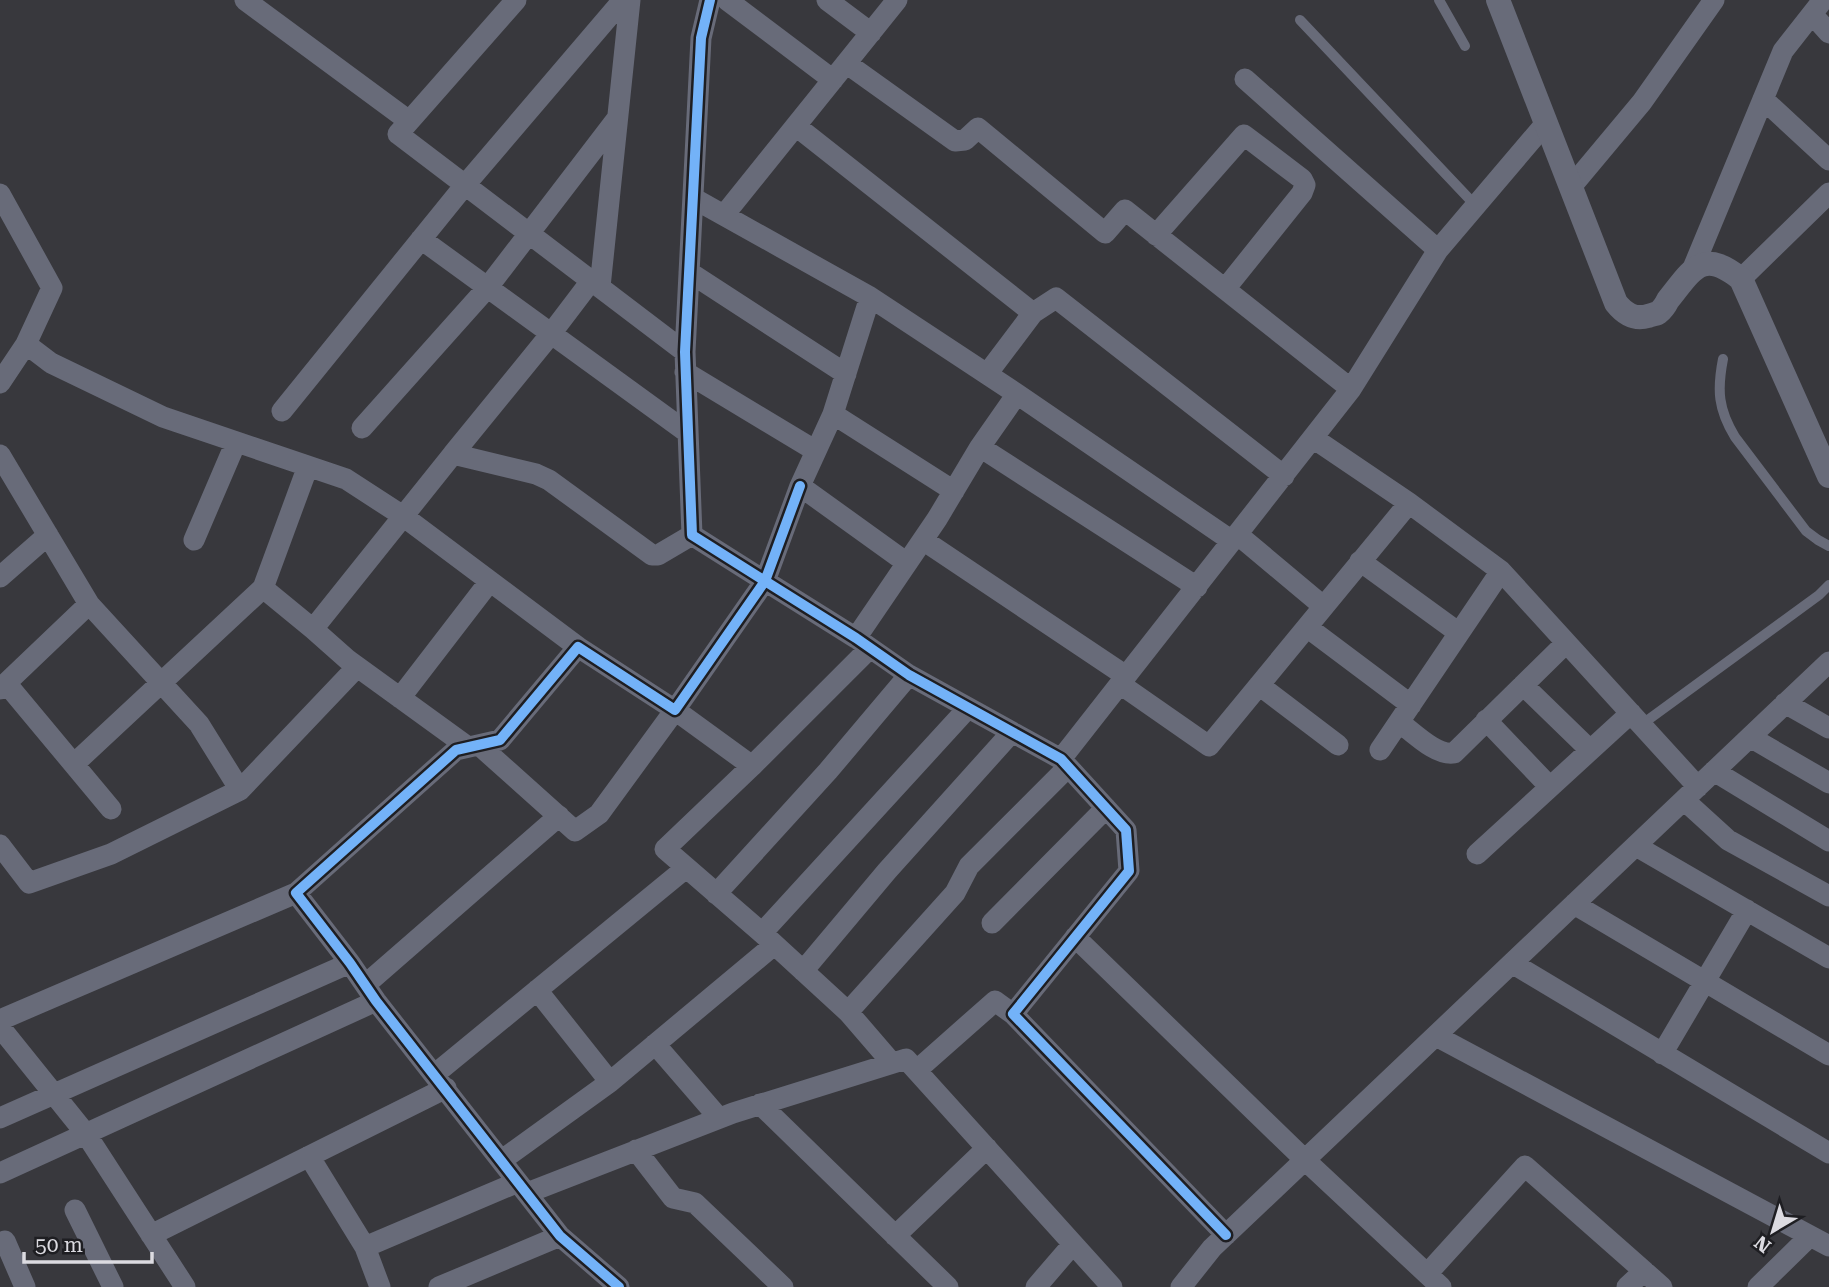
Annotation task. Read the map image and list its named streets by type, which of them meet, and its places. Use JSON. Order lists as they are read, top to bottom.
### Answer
{
  "scale_bar": "50 m",
  "north": "bottom left"
}
